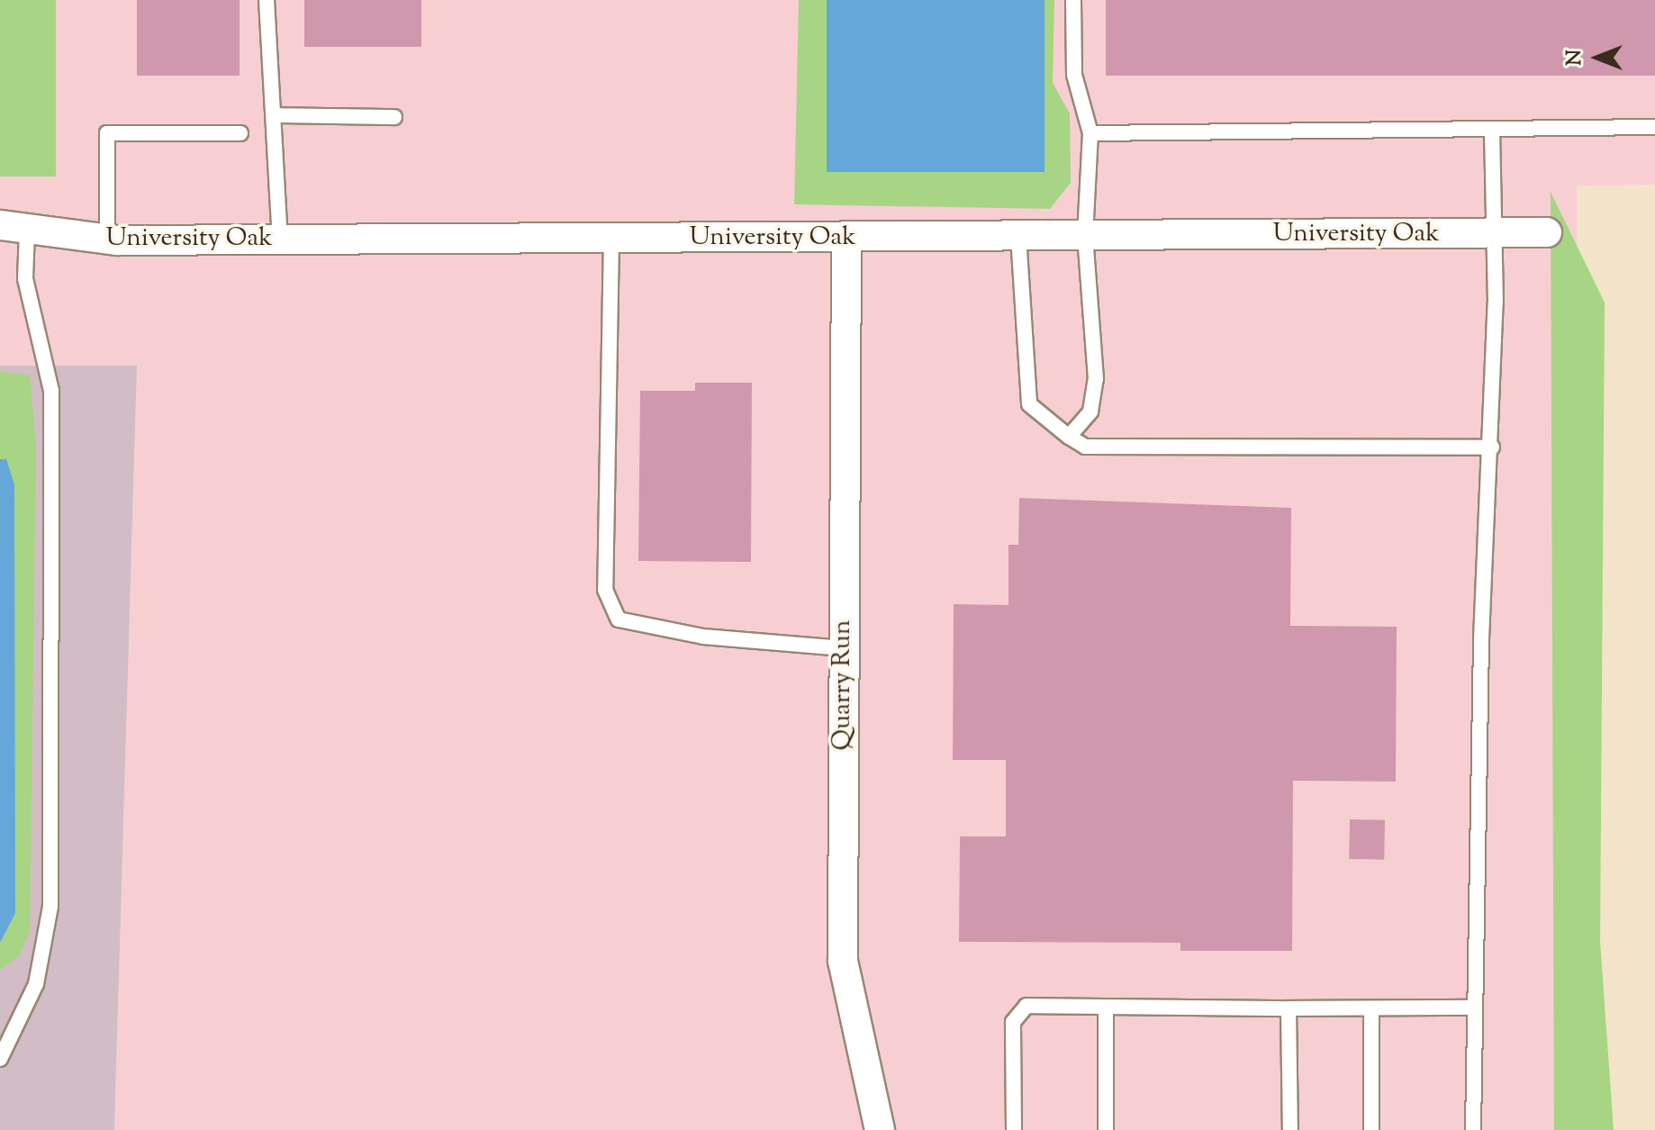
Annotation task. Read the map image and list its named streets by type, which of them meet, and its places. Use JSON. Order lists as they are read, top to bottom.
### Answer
{
  "streets": {
    "street": ["University Oak", "Quarry Run"]
  },
  "crossings": [
    ["University Oak", "Quarry Run"]
  ],
  "north": "left"
}
